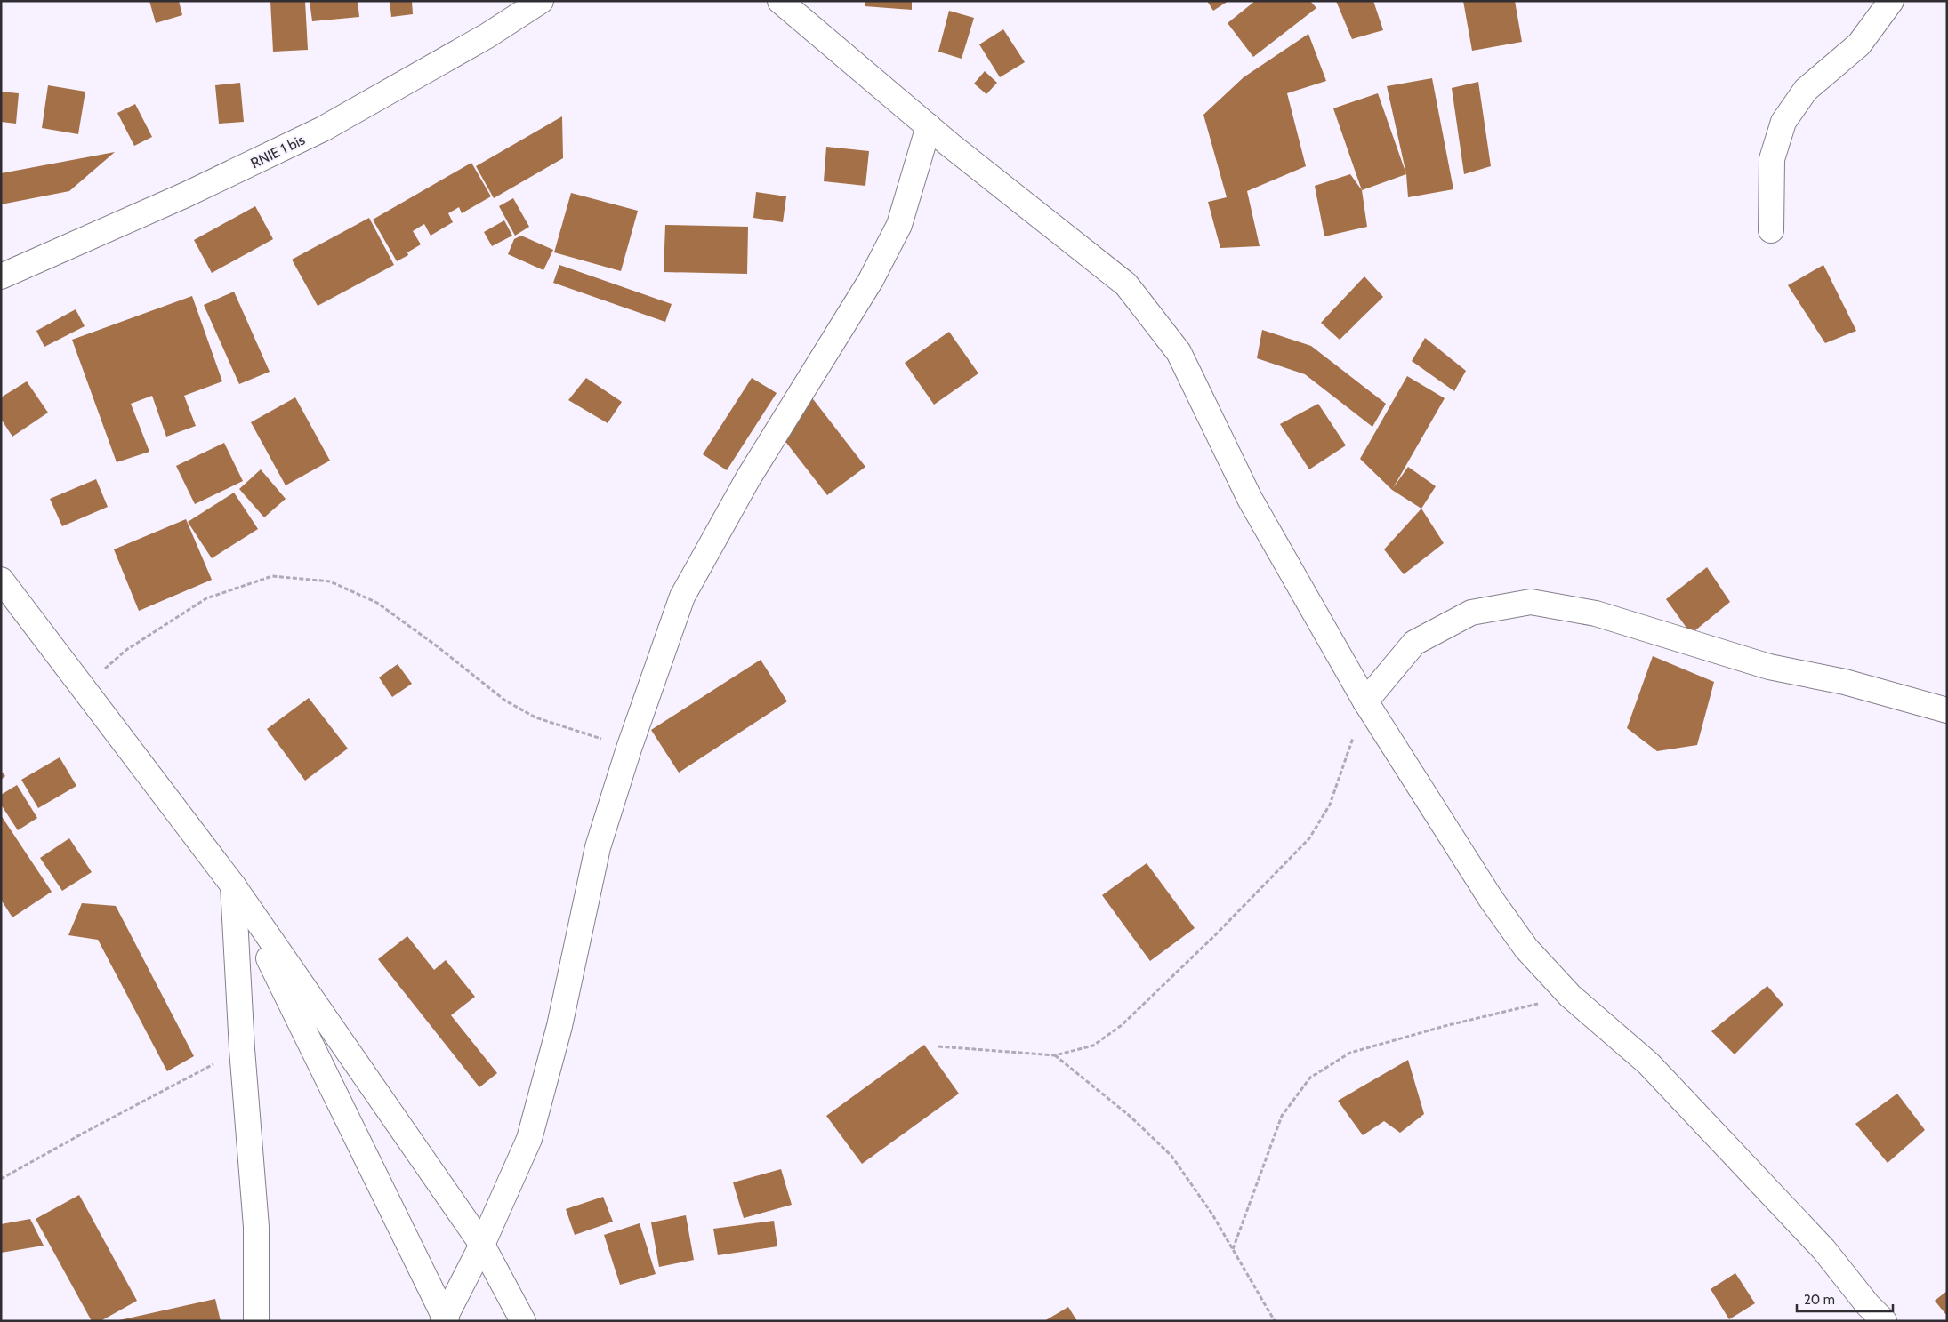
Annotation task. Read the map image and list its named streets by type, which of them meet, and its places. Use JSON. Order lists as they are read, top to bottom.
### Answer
{
  "streets": {
    "street": ["RNIE 1 bis"]
  },
  "scale_bar": "20 m"
}
